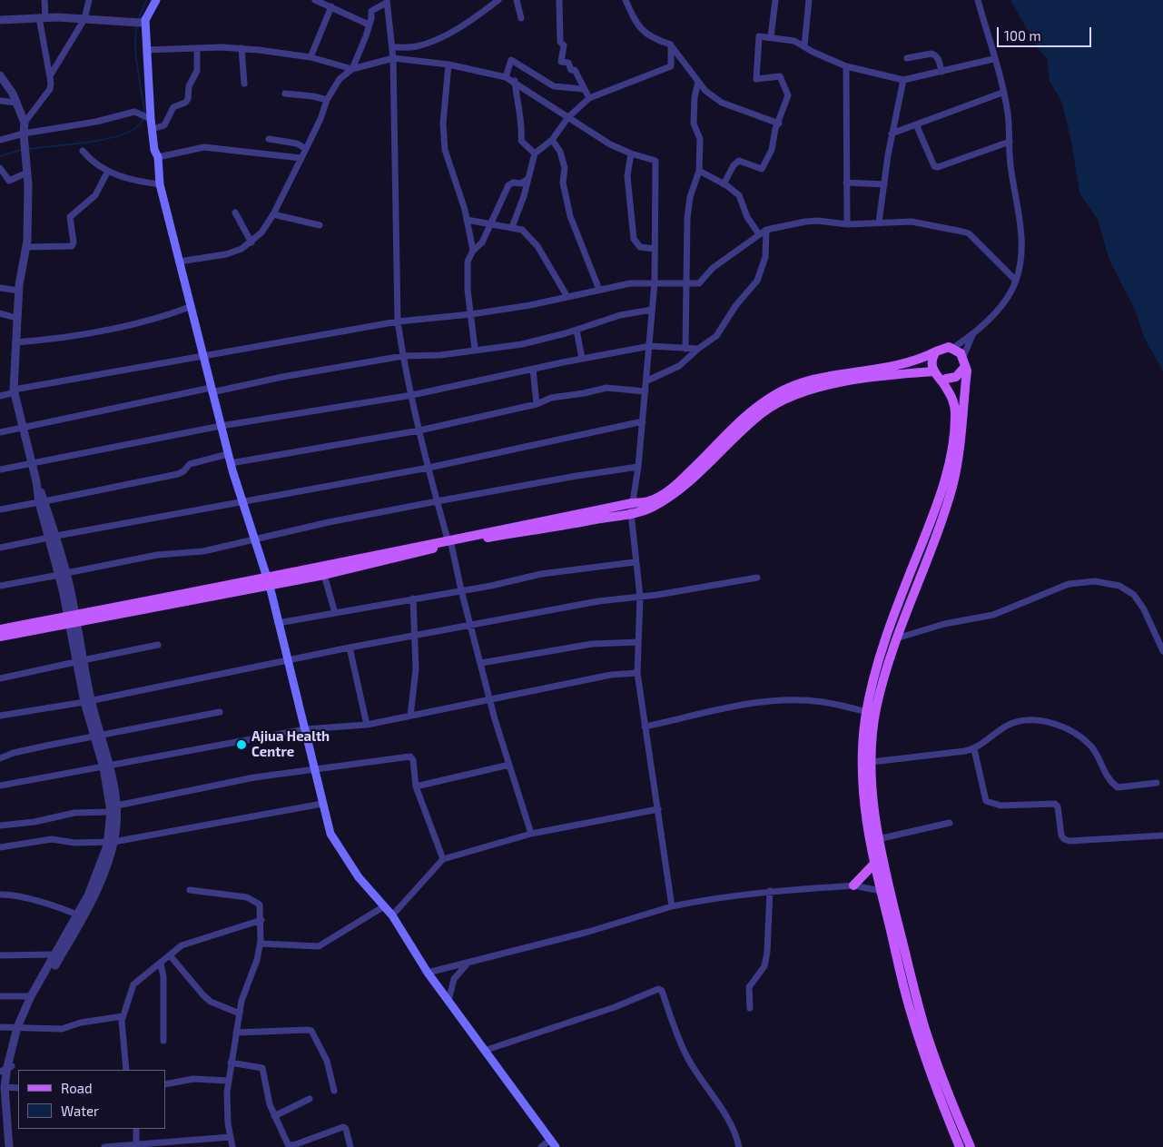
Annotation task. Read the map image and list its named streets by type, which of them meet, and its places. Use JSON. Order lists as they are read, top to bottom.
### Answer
{
  "places": ["Ajiua Health Centre"],
  "legend": ["Road", "Water"],
  "scale_bar": "100 m"
}
